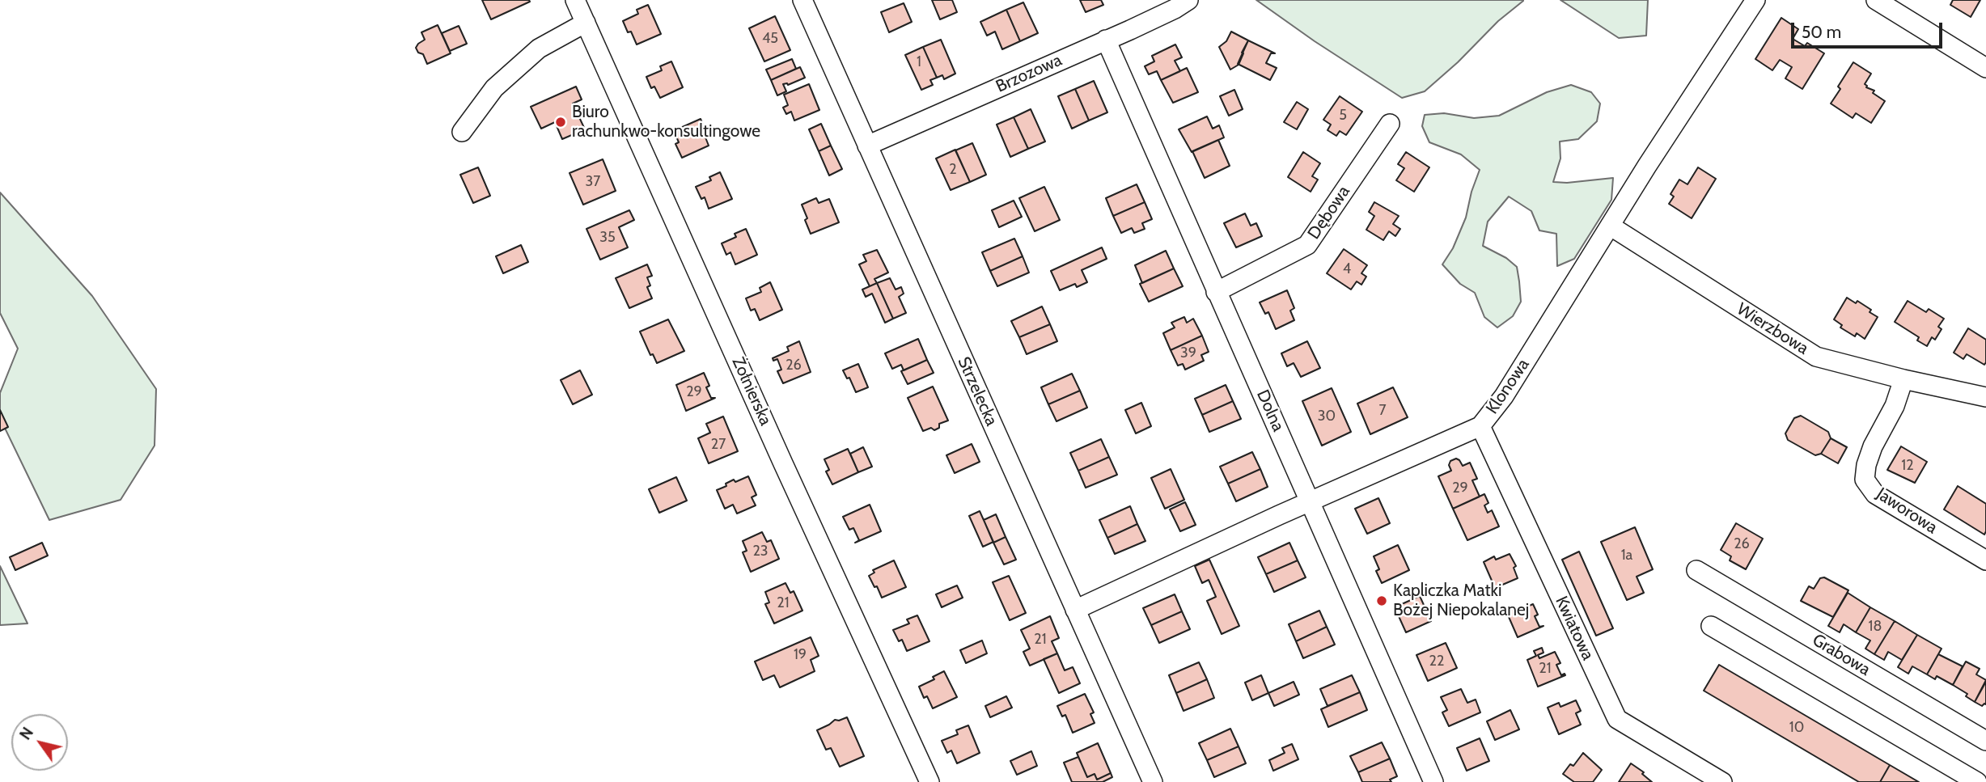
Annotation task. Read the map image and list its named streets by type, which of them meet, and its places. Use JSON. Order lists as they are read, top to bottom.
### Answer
{
  "streets": {
    "street": [
      "Brzozowa",
      "Dębowa",
      "Wierzbowa",
      "Klonowa",
      "Żołnierska",
      "Strzelecka",
      "Dolna",
      "Jaworowa",
      "Kwiatowa",
      "Grabowa"
    ]
  },
  "crossings": [
    ["Brzozowa", "Strzelecka"],
    ["Brzozowa", "Dolna"],
    ["Dębowa", "Dolna"],
    ["Wierzbowa", "Klonowa"],
    ["Wierzbowa", "Jaworowa"],
    ["Klonowa", "Strzelecka"],
    ["Klonowa", "Dolna"],
    ["Klonowa", "Kwiatowa"]
  ],
  "places": ["Biuro rachunkwo-konsultingowe", "Kapliczka Matki Bożej Niepokalanej"],
  "house_numbers": [
    "45",
    "1",
    "5",
    "2",
    "37",
    "35",
    "4",
    "39",
    "26",
    "29",
    "7",
    "30",
    "27",
    "12",
    "29",
    "26",
    "23",
    "1a",
    "21",
    "18",
    "21",
    "19",
    "22",
    "21",
    "10"
  ],
  "scale_bar": "50 m",
  "north": "top left"
}
